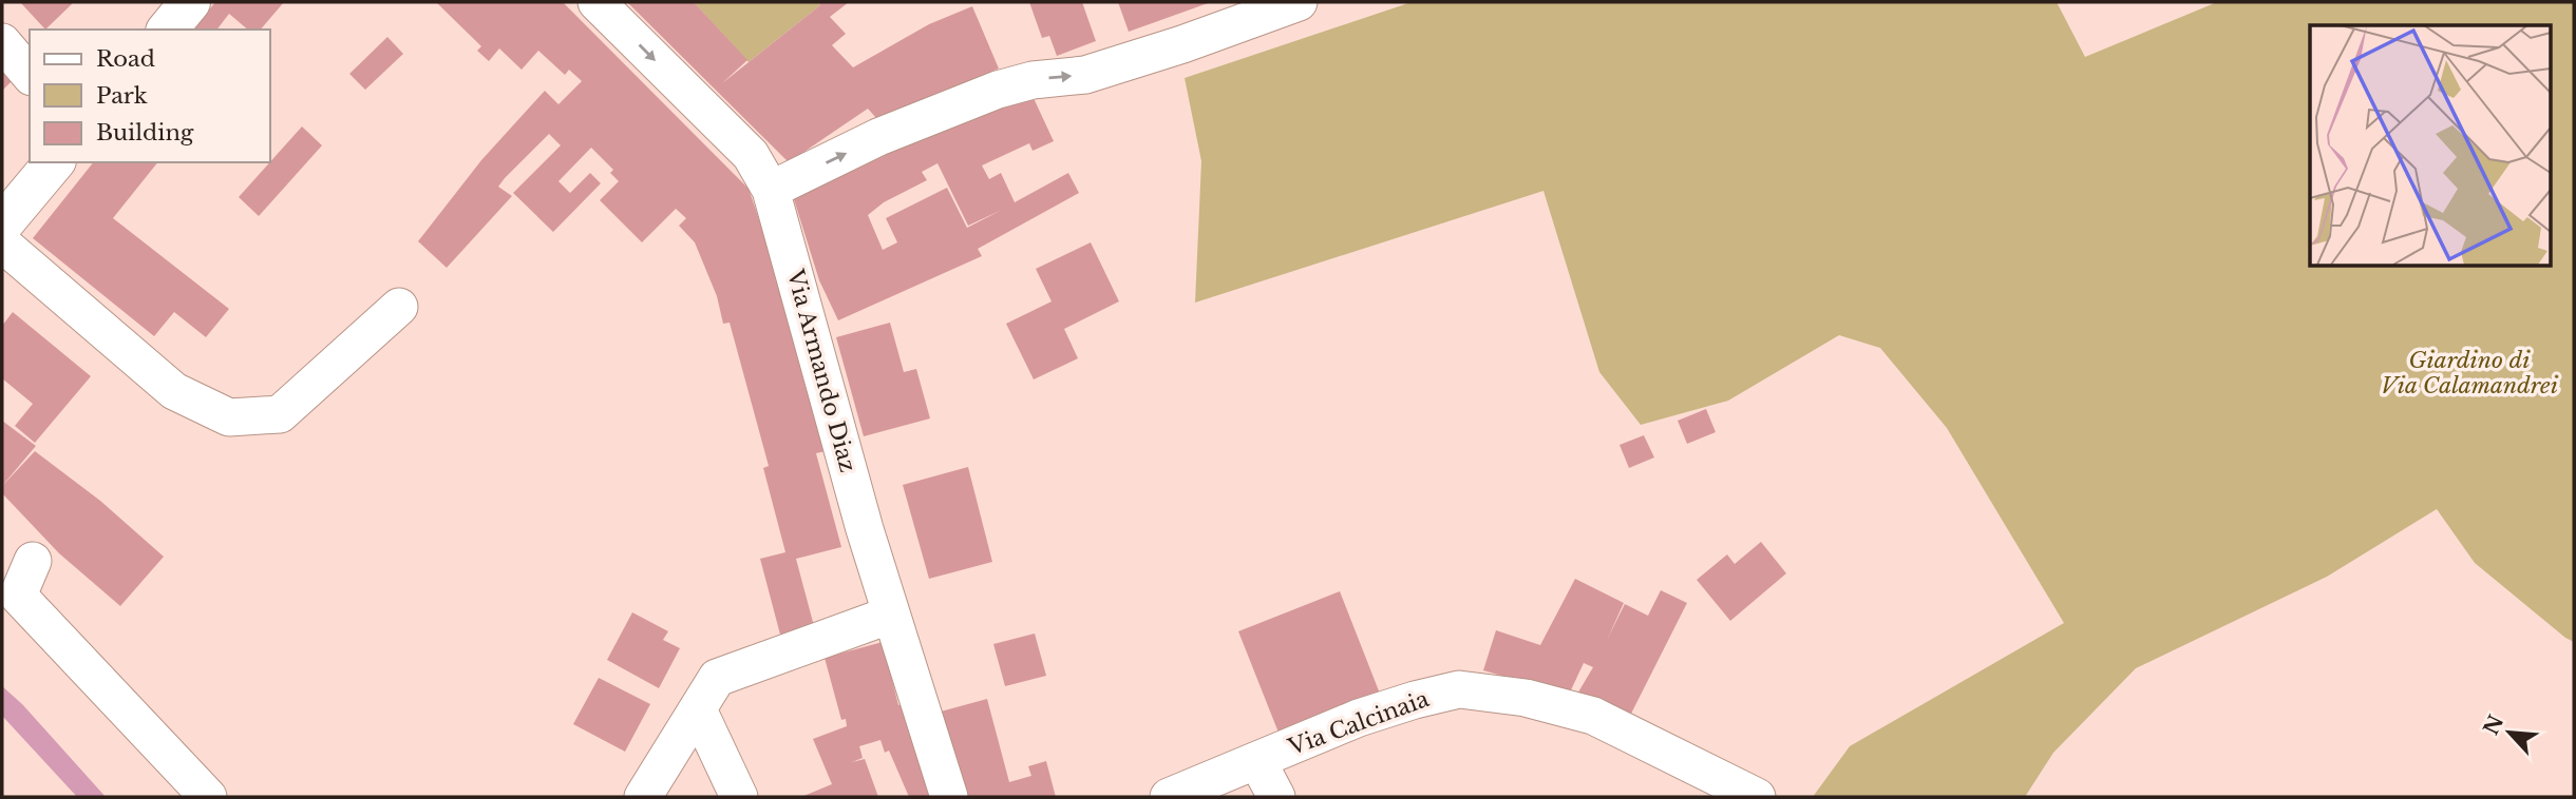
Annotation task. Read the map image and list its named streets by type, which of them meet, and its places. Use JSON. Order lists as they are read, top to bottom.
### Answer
{
  "streets": {
    "street": ["Via Armando Diaz", "Via Calcinaia"]
  },
  "parks": ["Giardino di Via Calamandrei"],
  "legend": ["Road", "Park", "Building"],
  "north": "top left"
}
